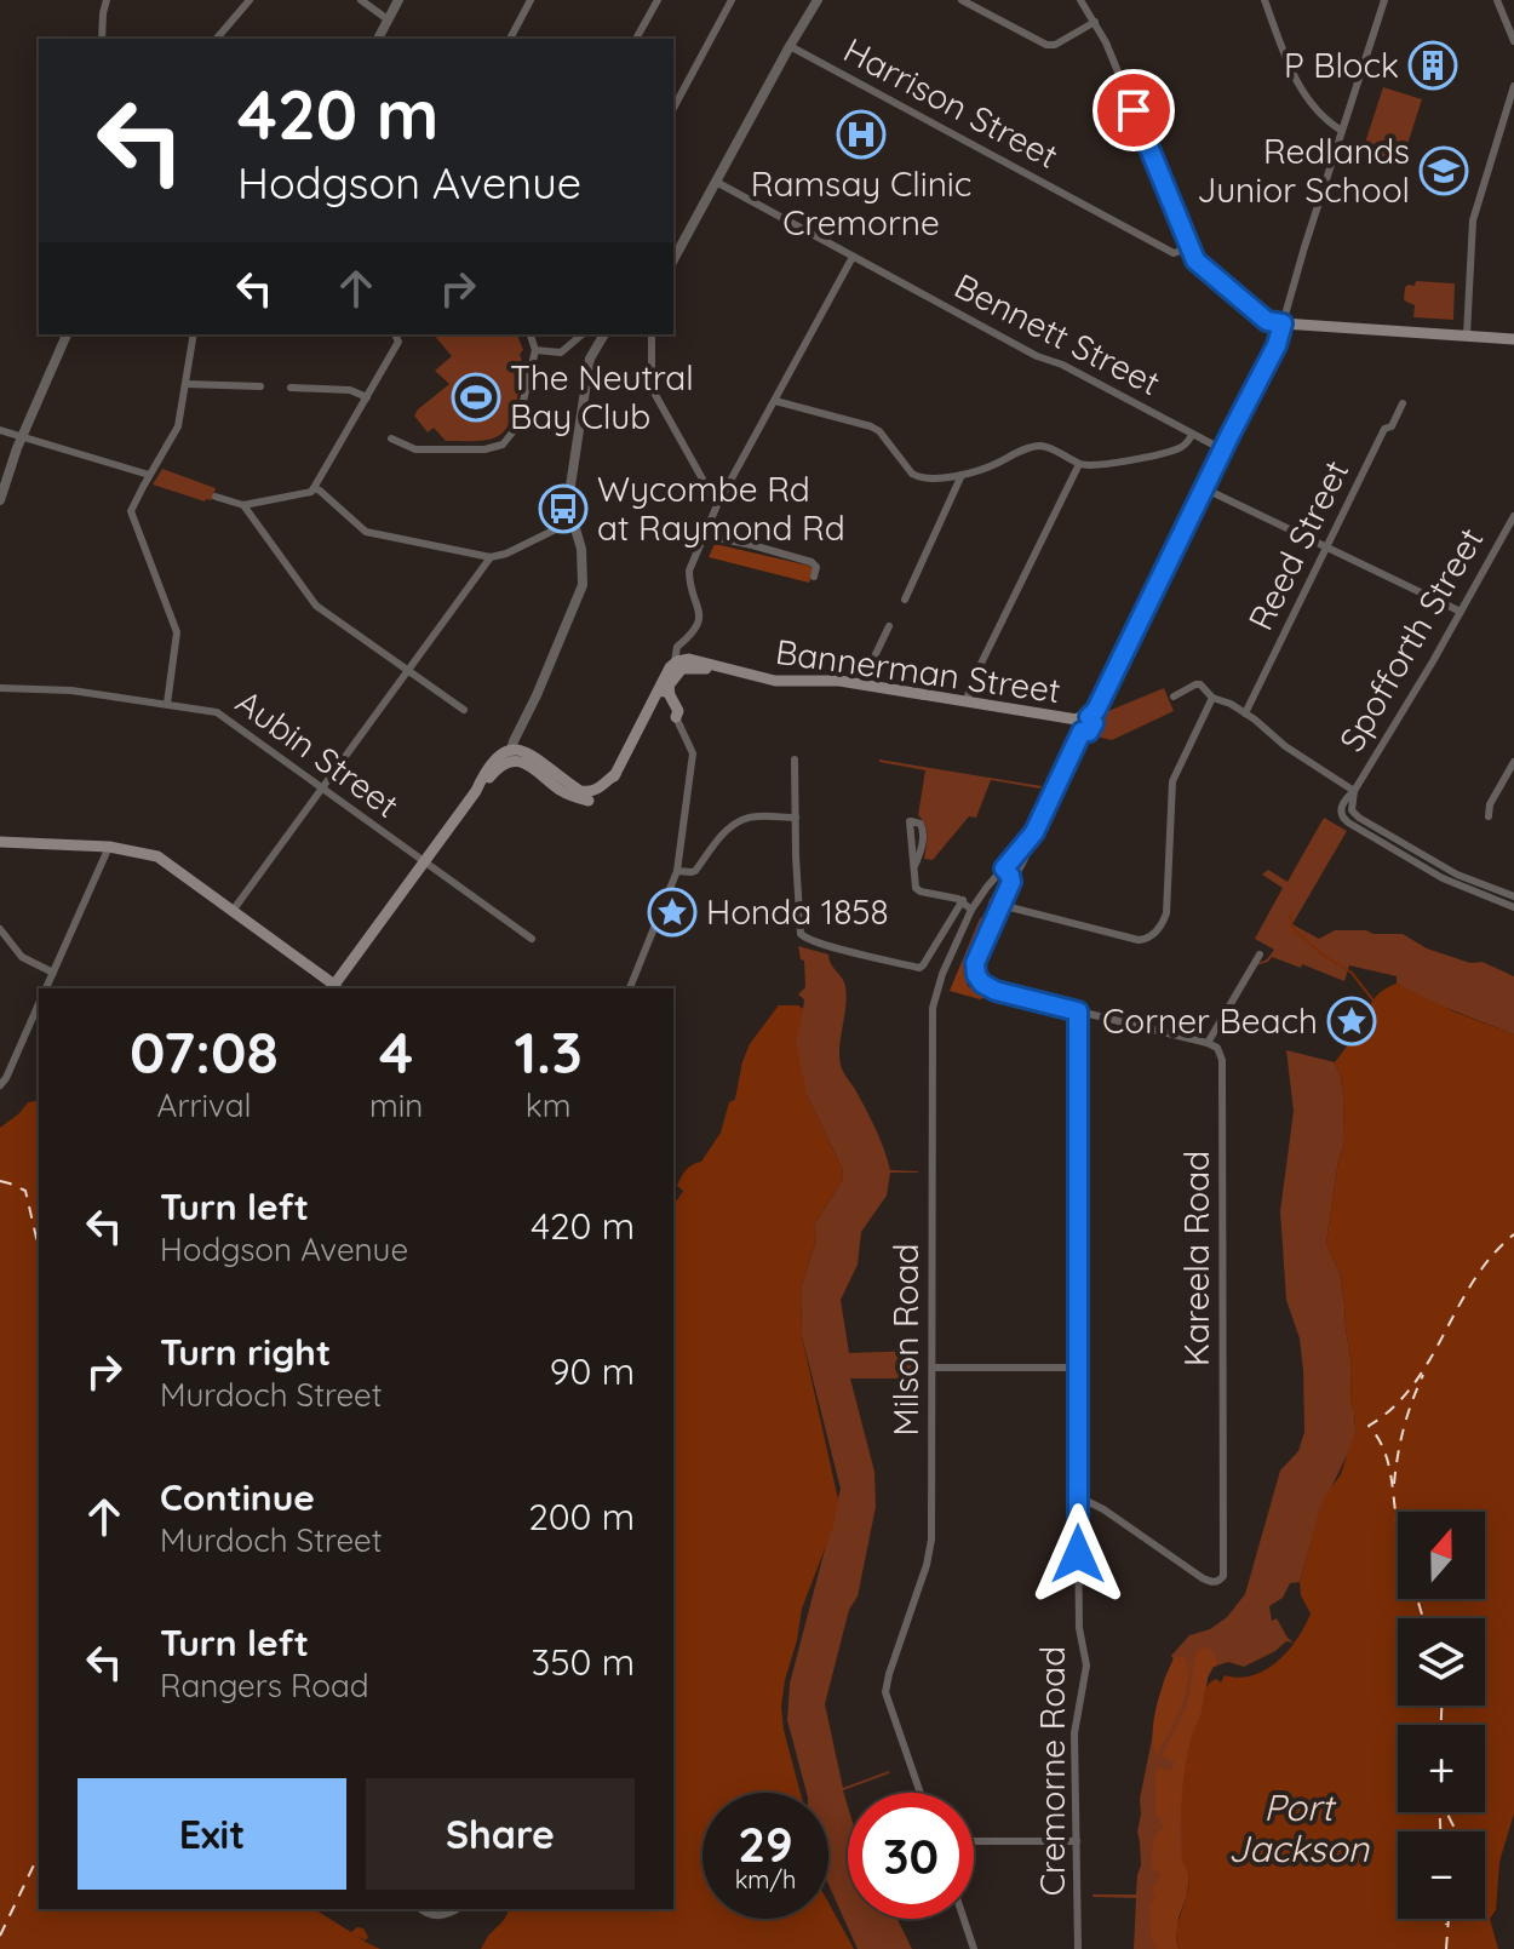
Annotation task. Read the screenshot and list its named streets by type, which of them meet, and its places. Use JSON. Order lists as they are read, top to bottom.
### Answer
{
  "streets": {
    "main road": ["Bannerman Street"],
    "street": [
      "Harrison Street",
      "Bennett Street",
      "Reed Street",
      "Spofforth Street",
      "Aubin Street",
      "Kareela Road",
      "Milson Road",
      "Cremorne Road"
    ]
  },
  "crossings": [
    ["Kareela Road", "Cremorne Road"]
  ],
  "water": ["Port Jackson"],
  "places": {
    "building": ["P Block"],
    "hospital": ["Ramsay Clinic Cremorne"],
    "school or university": ["Redlands Junior School"],
    "sports": ["The Neutral Bay Club"],
    "bus stop": ["Wycombe Rd at Raymond Rd"],
    "place": ["Honda 1858", "Corner Beach"]
  },
  "north": "top",
  "page": {
    "turn": ["420 m", "Hodgson Avenue"],
    "eta": [
      "07:08",
      "Arrival",
      "4",
      "min",
      "1.3",
      "km"
    ],
    "list": [
      {
        "name": "Turn left",
        "note": "Hodgson Avenue",
        "value": "420 m"
      },
      {
        "name": "Turn right",
        "note": "Murdoch Street",
        "value": "90 m"
      },
      {
        "name": "Continue",
        "note": "Murdoch Street",
        "value": "200 m"
      },
      {
        "name": "Turn left",
        "note": "Rangers Road",
        "value": "350 m"
      }
    ],
    "map_buttons": ["+", "−"],
    "buttons": ["Exit", "Share"],
    "speed": "29 km/h",
    "limit": "30"
  }
}
